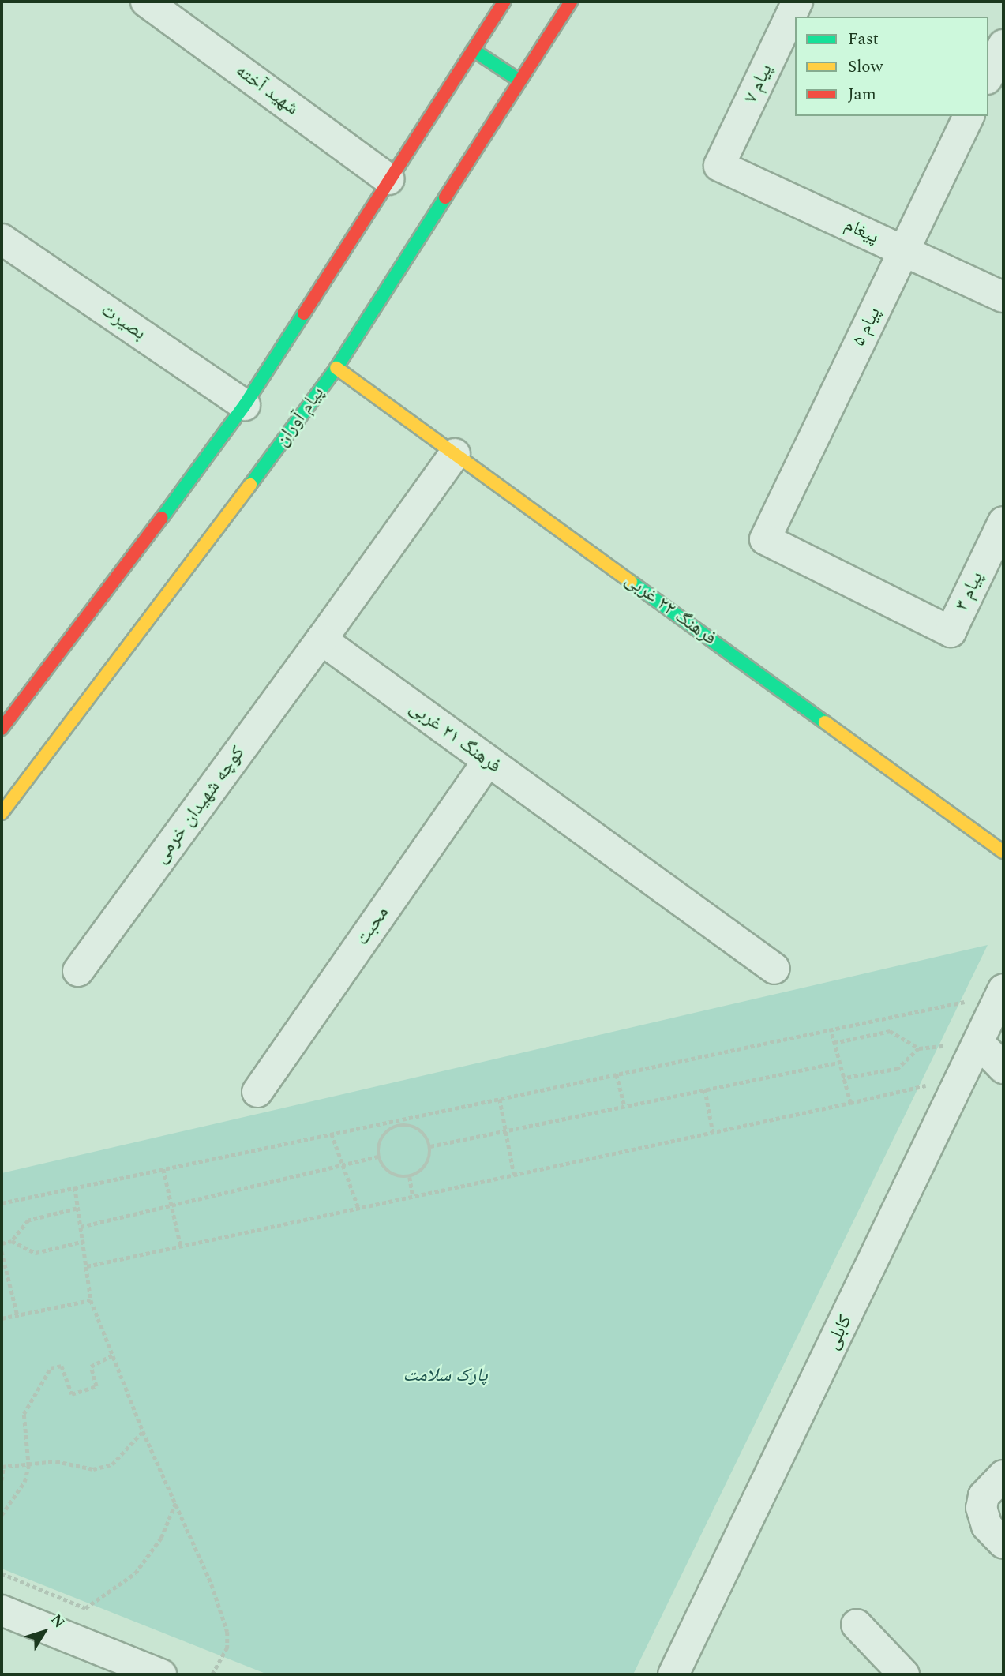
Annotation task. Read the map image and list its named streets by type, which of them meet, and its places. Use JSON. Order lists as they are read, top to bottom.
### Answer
{
  "streets": {
    "main road": ["پیام آوران", "فرهنگ ۲۲ غربی"],
    "street": [
      "پیام ۷",
      "شهید آخته",
      "پیغام",
      "بصیرت",
      "پیام ۵",
      "پیام ۳",
      "فرهنگ ۲۱ غربی",
      "کوچه شهیدان خرمی",
      "محبت",
      "کابلی"
    ]
  },
  "crossings": [
    ["پیام ۷", "پیغام"],
    ["پیغام", "پیام ۵"],
    ["پیام ۵", "پیام ۳"],
    ["پیام آوران", "فرهنگ ۲۲ غربی"],
    ["فرهنگ ۲۱ غربی", "کوچه شهیدان خرمی"],
    ["فرهنگ ۲۱ غربی", "محبت"]
  ],
  "parks": ["پارک سلامت"],
  "legend": ["Fast", "Slow", "Jam"],
  "north": "top right"
}
